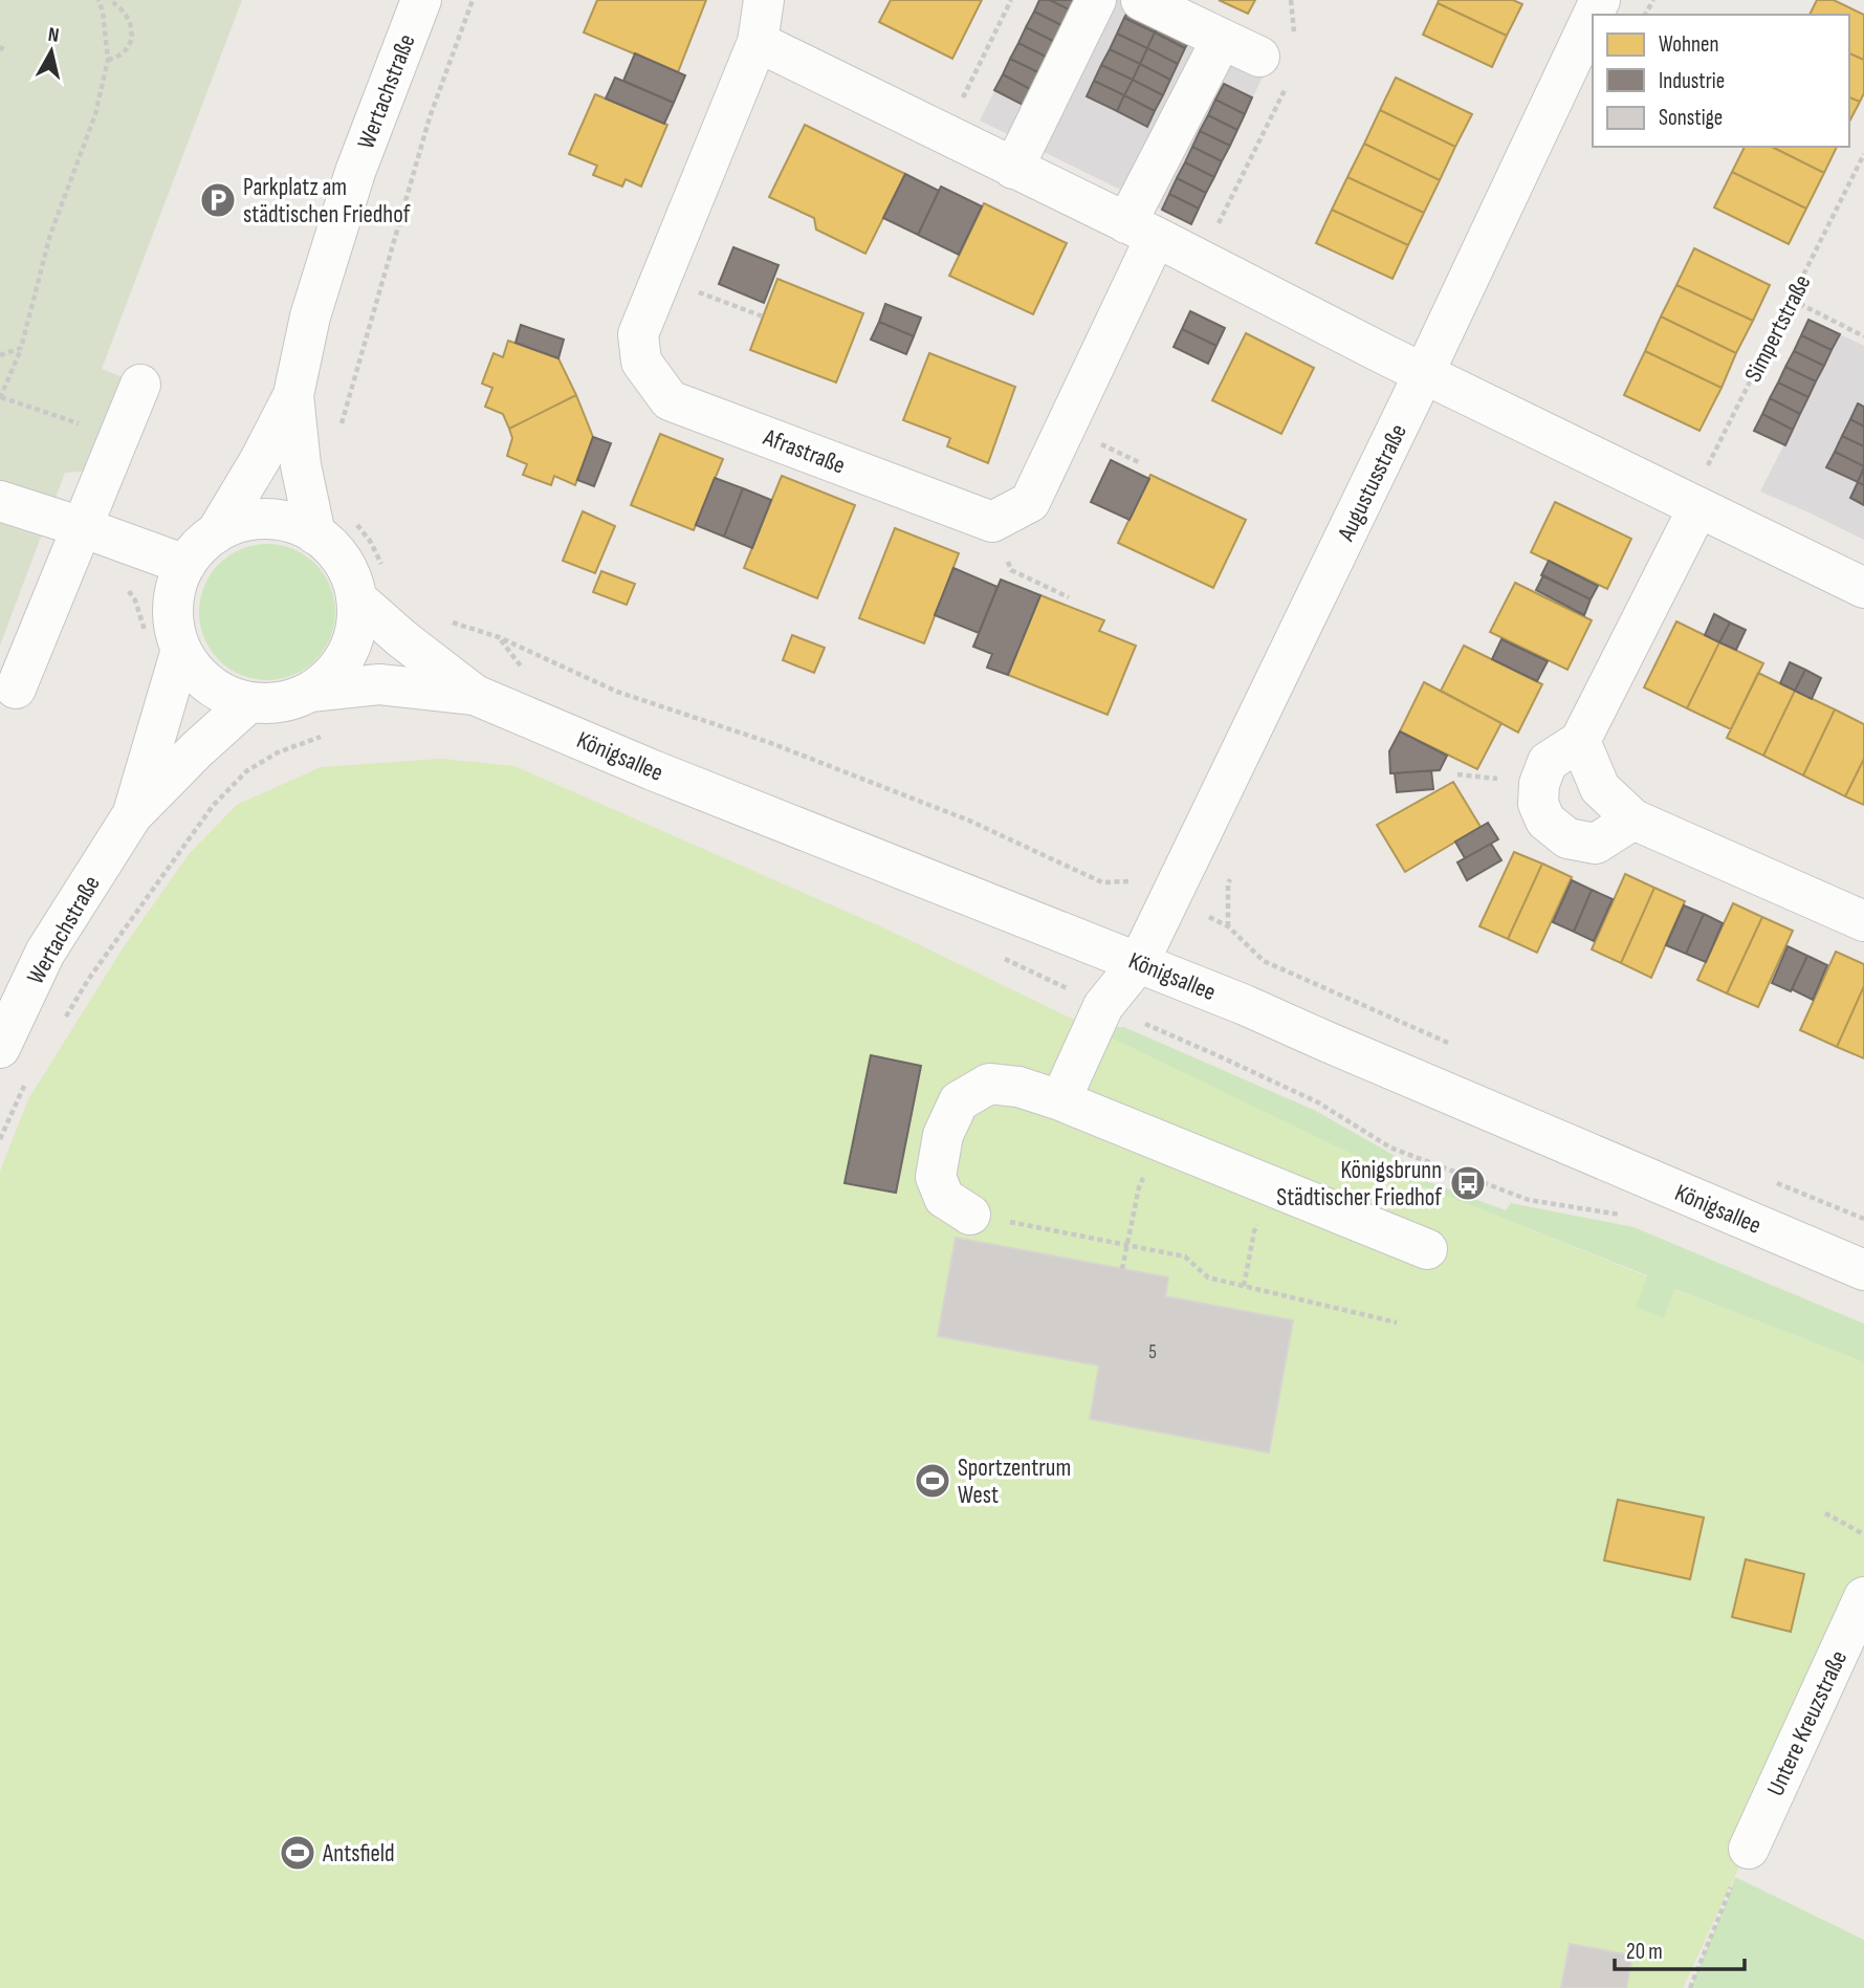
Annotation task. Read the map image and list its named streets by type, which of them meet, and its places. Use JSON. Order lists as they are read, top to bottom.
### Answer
{
  "streets": {
    "street": [
      "Wertachstraße",
      "Afrastraße",
      "Augustusstraße",
      "Königsallee",
      "Untere Kreuzstraße"
    ],
    "path": ["Simpertstraße"]
  },
  "crossings": [
    ["Wertachstraße", "Königsallee"],
    ["Augustusstraße", "Königsallee"]
  ],
  "places": {
    "parking": ["Parkplatz am städtischen Friedhof"],
    "bus stop": ["Königsbrunn Städtischer Friedhof"],
    "sports": ["Sportzentrum West", "Antsfield"]
  },
  "house_numbers": ["5"],
  "legend": ["Wohnen", "Industrie", "Sonstige"],
  "scale_bar": "20 m",
  "north": "top"
}
